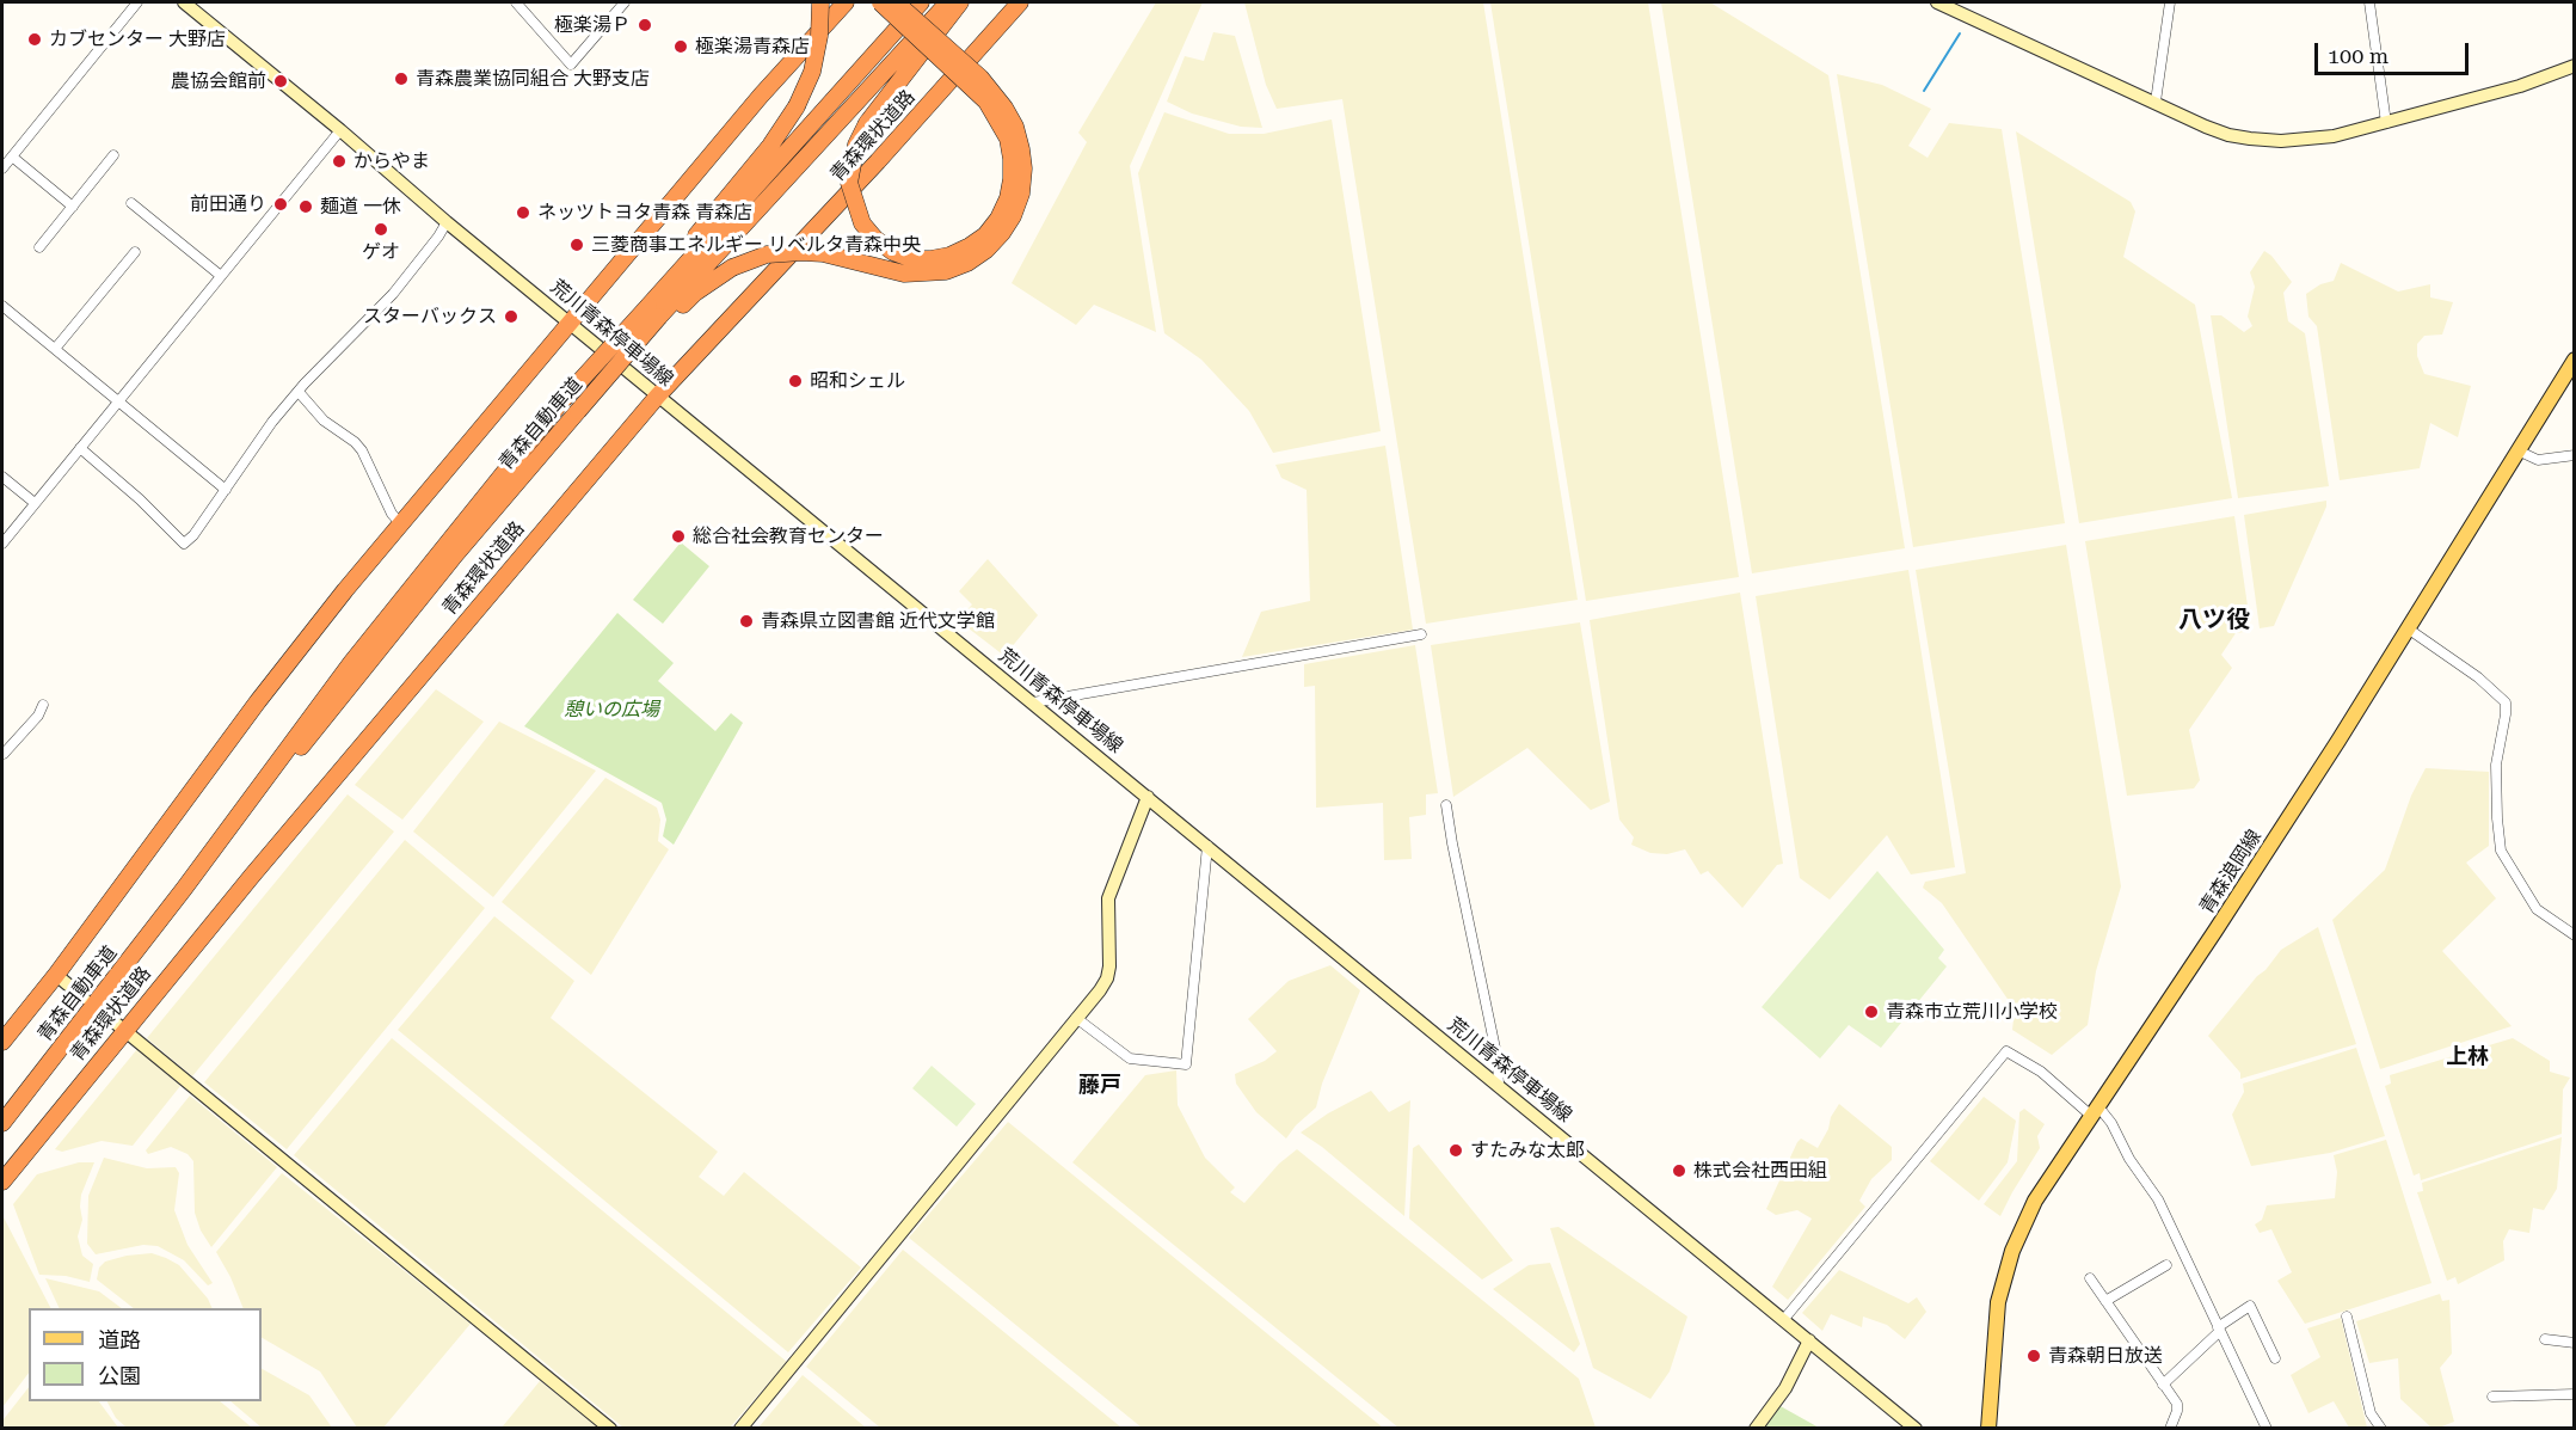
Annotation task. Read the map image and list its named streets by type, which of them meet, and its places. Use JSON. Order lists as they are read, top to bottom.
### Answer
{
  "streets": {
    "highway": ["青森環状道路", "青森自動車道"],
    "main road": ["荒川青森停車場線", "青森浪岡線"]
  },
  "crossings": [
    ["青森環状道路", "荒川青森停車場線"]
  ],
  "districts": ["八ツ役", "上林", "藤戸"],
  "parks": ["憩いの広場"],
  "places": [
    "極楽湯Ｐ",
    "カブセンター 大野店",
    "極楽湯青森店",
    "青森農業協同組合 大野支店",
    "農協会館前",
    "からやま",
    "前田通り",
    "麺道 一休",
    "ネッツトヨタ青森 青森店",
    "ゲオ",
    "三菱商事エネルギー リベルタ青森中央",
    "スターバックス",
    "昭和シェル",
    "総合社会教育センター",
    "青森県立図書館 近代文学館",
    "青森市立荒川小学校",
    "すたみな太郎",
    "株式会社西田組",
    "青森朝日放送"
  ],
  "legend": ["道路", "公園"],
  "scale_bar": "100 m"
}
